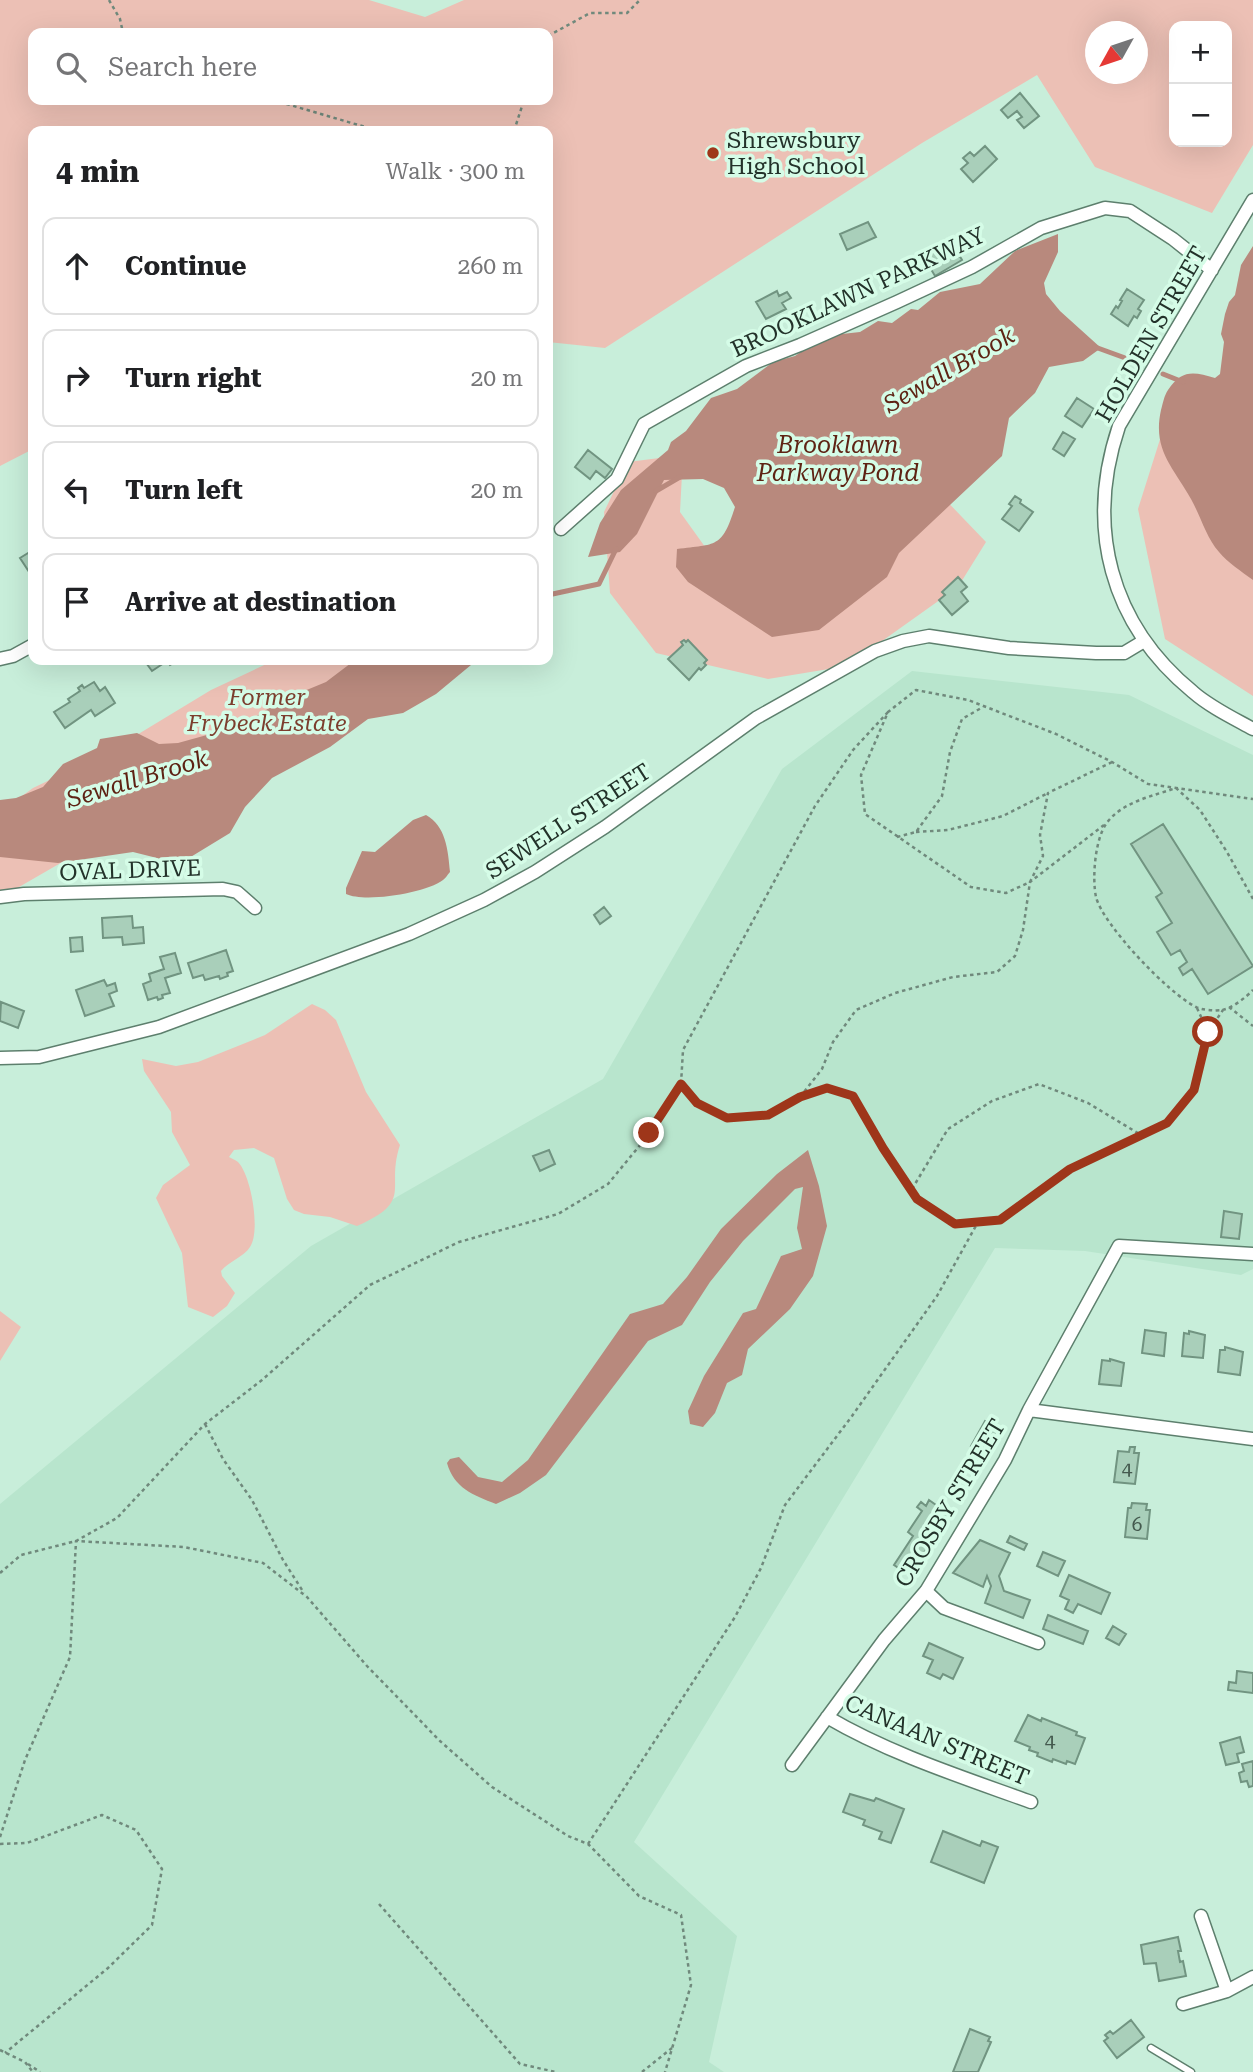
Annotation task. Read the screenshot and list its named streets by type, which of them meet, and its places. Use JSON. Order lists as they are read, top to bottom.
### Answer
{
  "streets": {
    "street": [
      "BROOKLAWN PARKWAY",
      "HOLDEN STREET",
      "SEWELL STREET",
      "OVAL DRIVE",
      "CROSBY STREET",
      "CANAAN STREET"
    ]
  },
  "crossings": [
    ["BROOKLAWN PARKWAY", "HOLDEN STREET"],
    ["HOLDEN STREET", "SEWELL STREET"],
    ["CROSBY STREET", "CANAAN STREET"]
  ],
  "water": ["Sewall Brook", "Brooklawn Parkway Pond"],
  "parks": ["Former Frybeck Estate"],
  "places": ["Shrewsbury High School"],
  "house_numbers": ["4", "6", "4"],
  "north": "bottom left",
  "page": {
    "map_buttons": ["+", "−"],
    "search": "Search here",
    "heading": ["4 min", "Walk · 300 m"],
    "list": [
      ["Continue", "260 m"],
      ["Turn right", "20 m"],
      ["Turn left", "20 m"],
      "Arrive at destination"
    ]
  }
}
